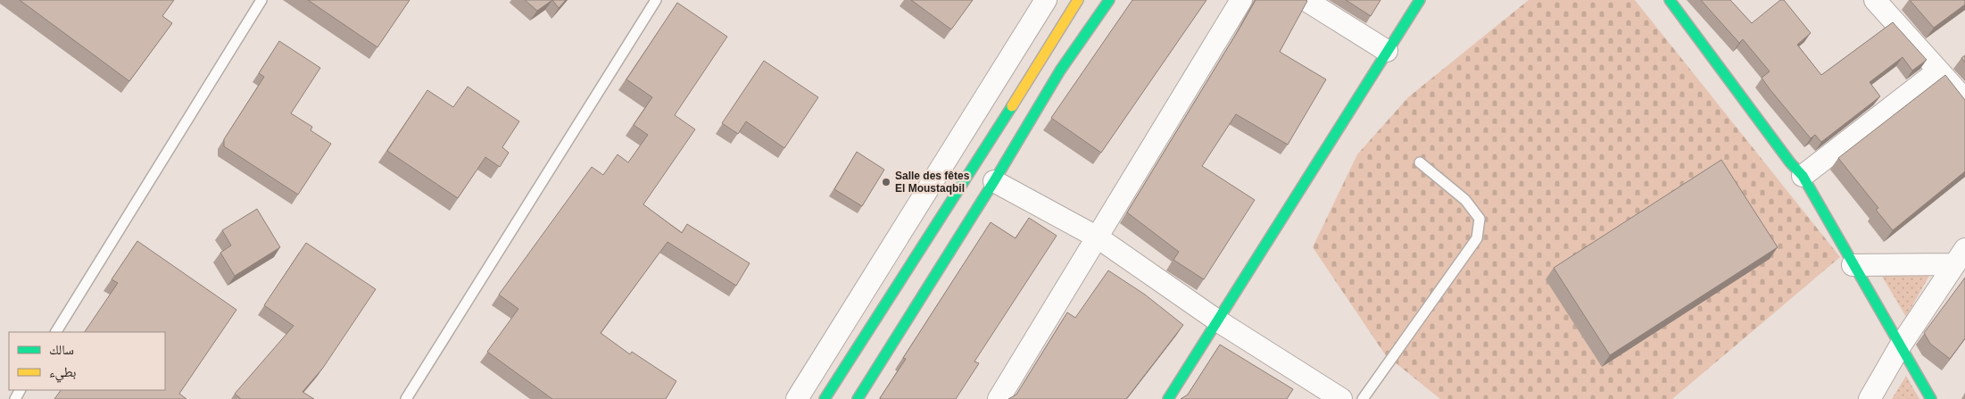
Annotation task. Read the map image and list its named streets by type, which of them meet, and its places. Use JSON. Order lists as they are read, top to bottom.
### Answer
{
  "places": ["Salle des fêtes El Moustaqbil"],
  "legend": ["سالك", "بطيء"]
}
